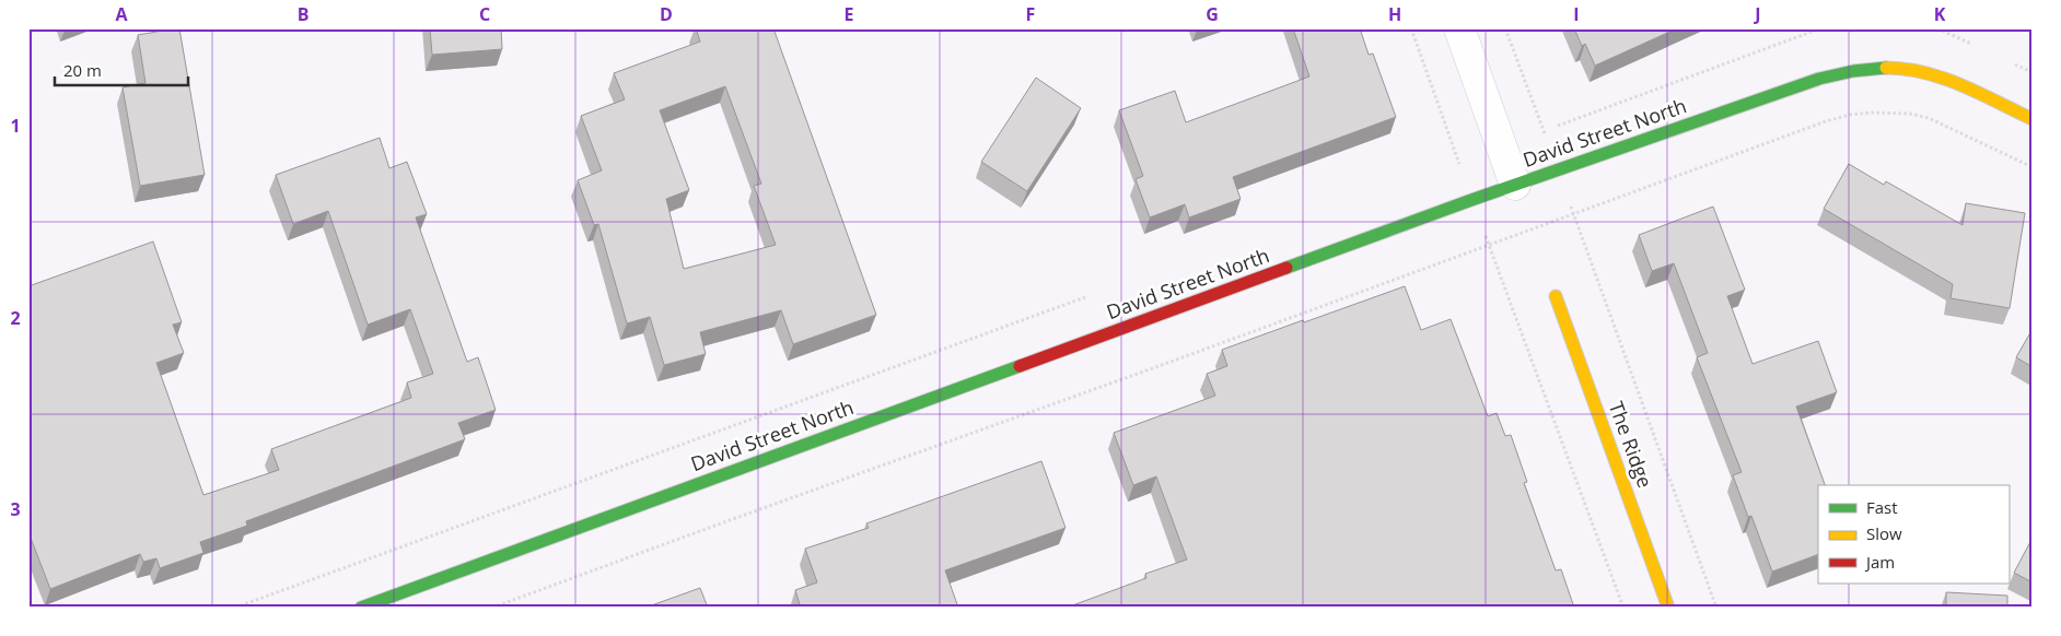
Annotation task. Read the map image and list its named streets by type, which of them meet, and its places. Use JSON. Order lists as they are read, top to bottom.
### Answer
{
  "streets": {
    "street": ["David Street North", "The Ridge"]
  },
  "legend": ["Fast", "Slow", "Jam"],
  "scale_bar": "20 m",
  "grid": {
    "columns": [
      "A",
      "B",
      "C",
      "D",
      "E",
      "F",
      "G",
      "H",
      "I",
      "J",
      "K"
    ],
    "rows": ["1", "2", "3"]
  }
}
